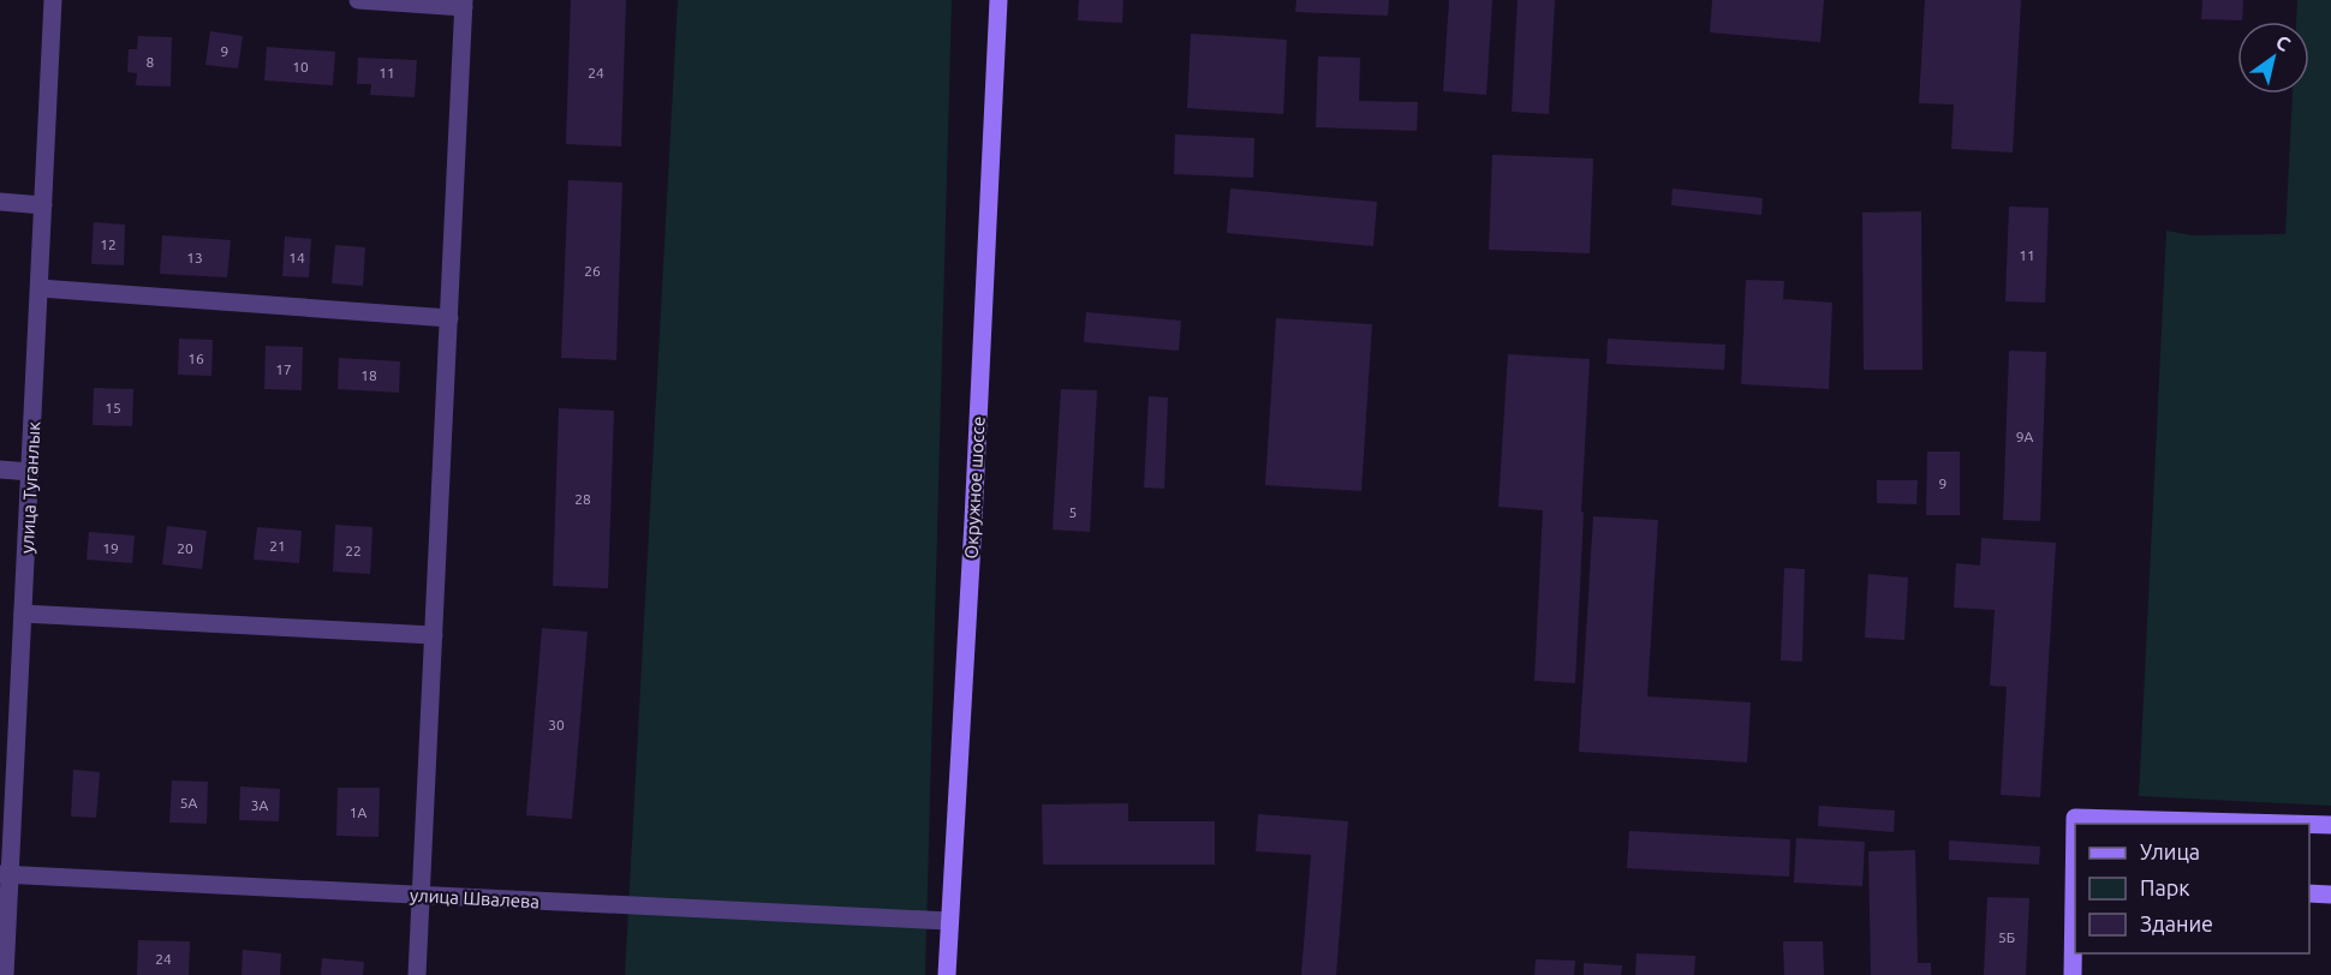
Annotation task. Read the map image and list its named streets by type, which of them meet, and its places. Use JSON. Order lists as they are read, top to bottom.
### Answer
{
  "streets": {
    "street": ["улица Туганлык", "Окружное шоссе", "улица Швалева"]
  },
  "crossings": [
    ["улица Туганлык", "улица Швалева"],
    ["Окружное шоссе", "улица Швалева"]
  ],
  "house_numbers": [
    "9",
    "8",
    "10",
    "11",
    "24",
    "12",
    "11",
    "13",
    "14",
    "26",
    "16",
    "17",
    "18",
    "15",
    "9А",
    "9",
    "28",
    "5",
    "21",
    "19",
    "20",
    "22",
    "30",
    "5А",
    "3А",
    "1А",
    "5Б",
    "24"
  ],
  "legend": ["Улица", "Парк", "Здание"],
  "north": "top right"
}
